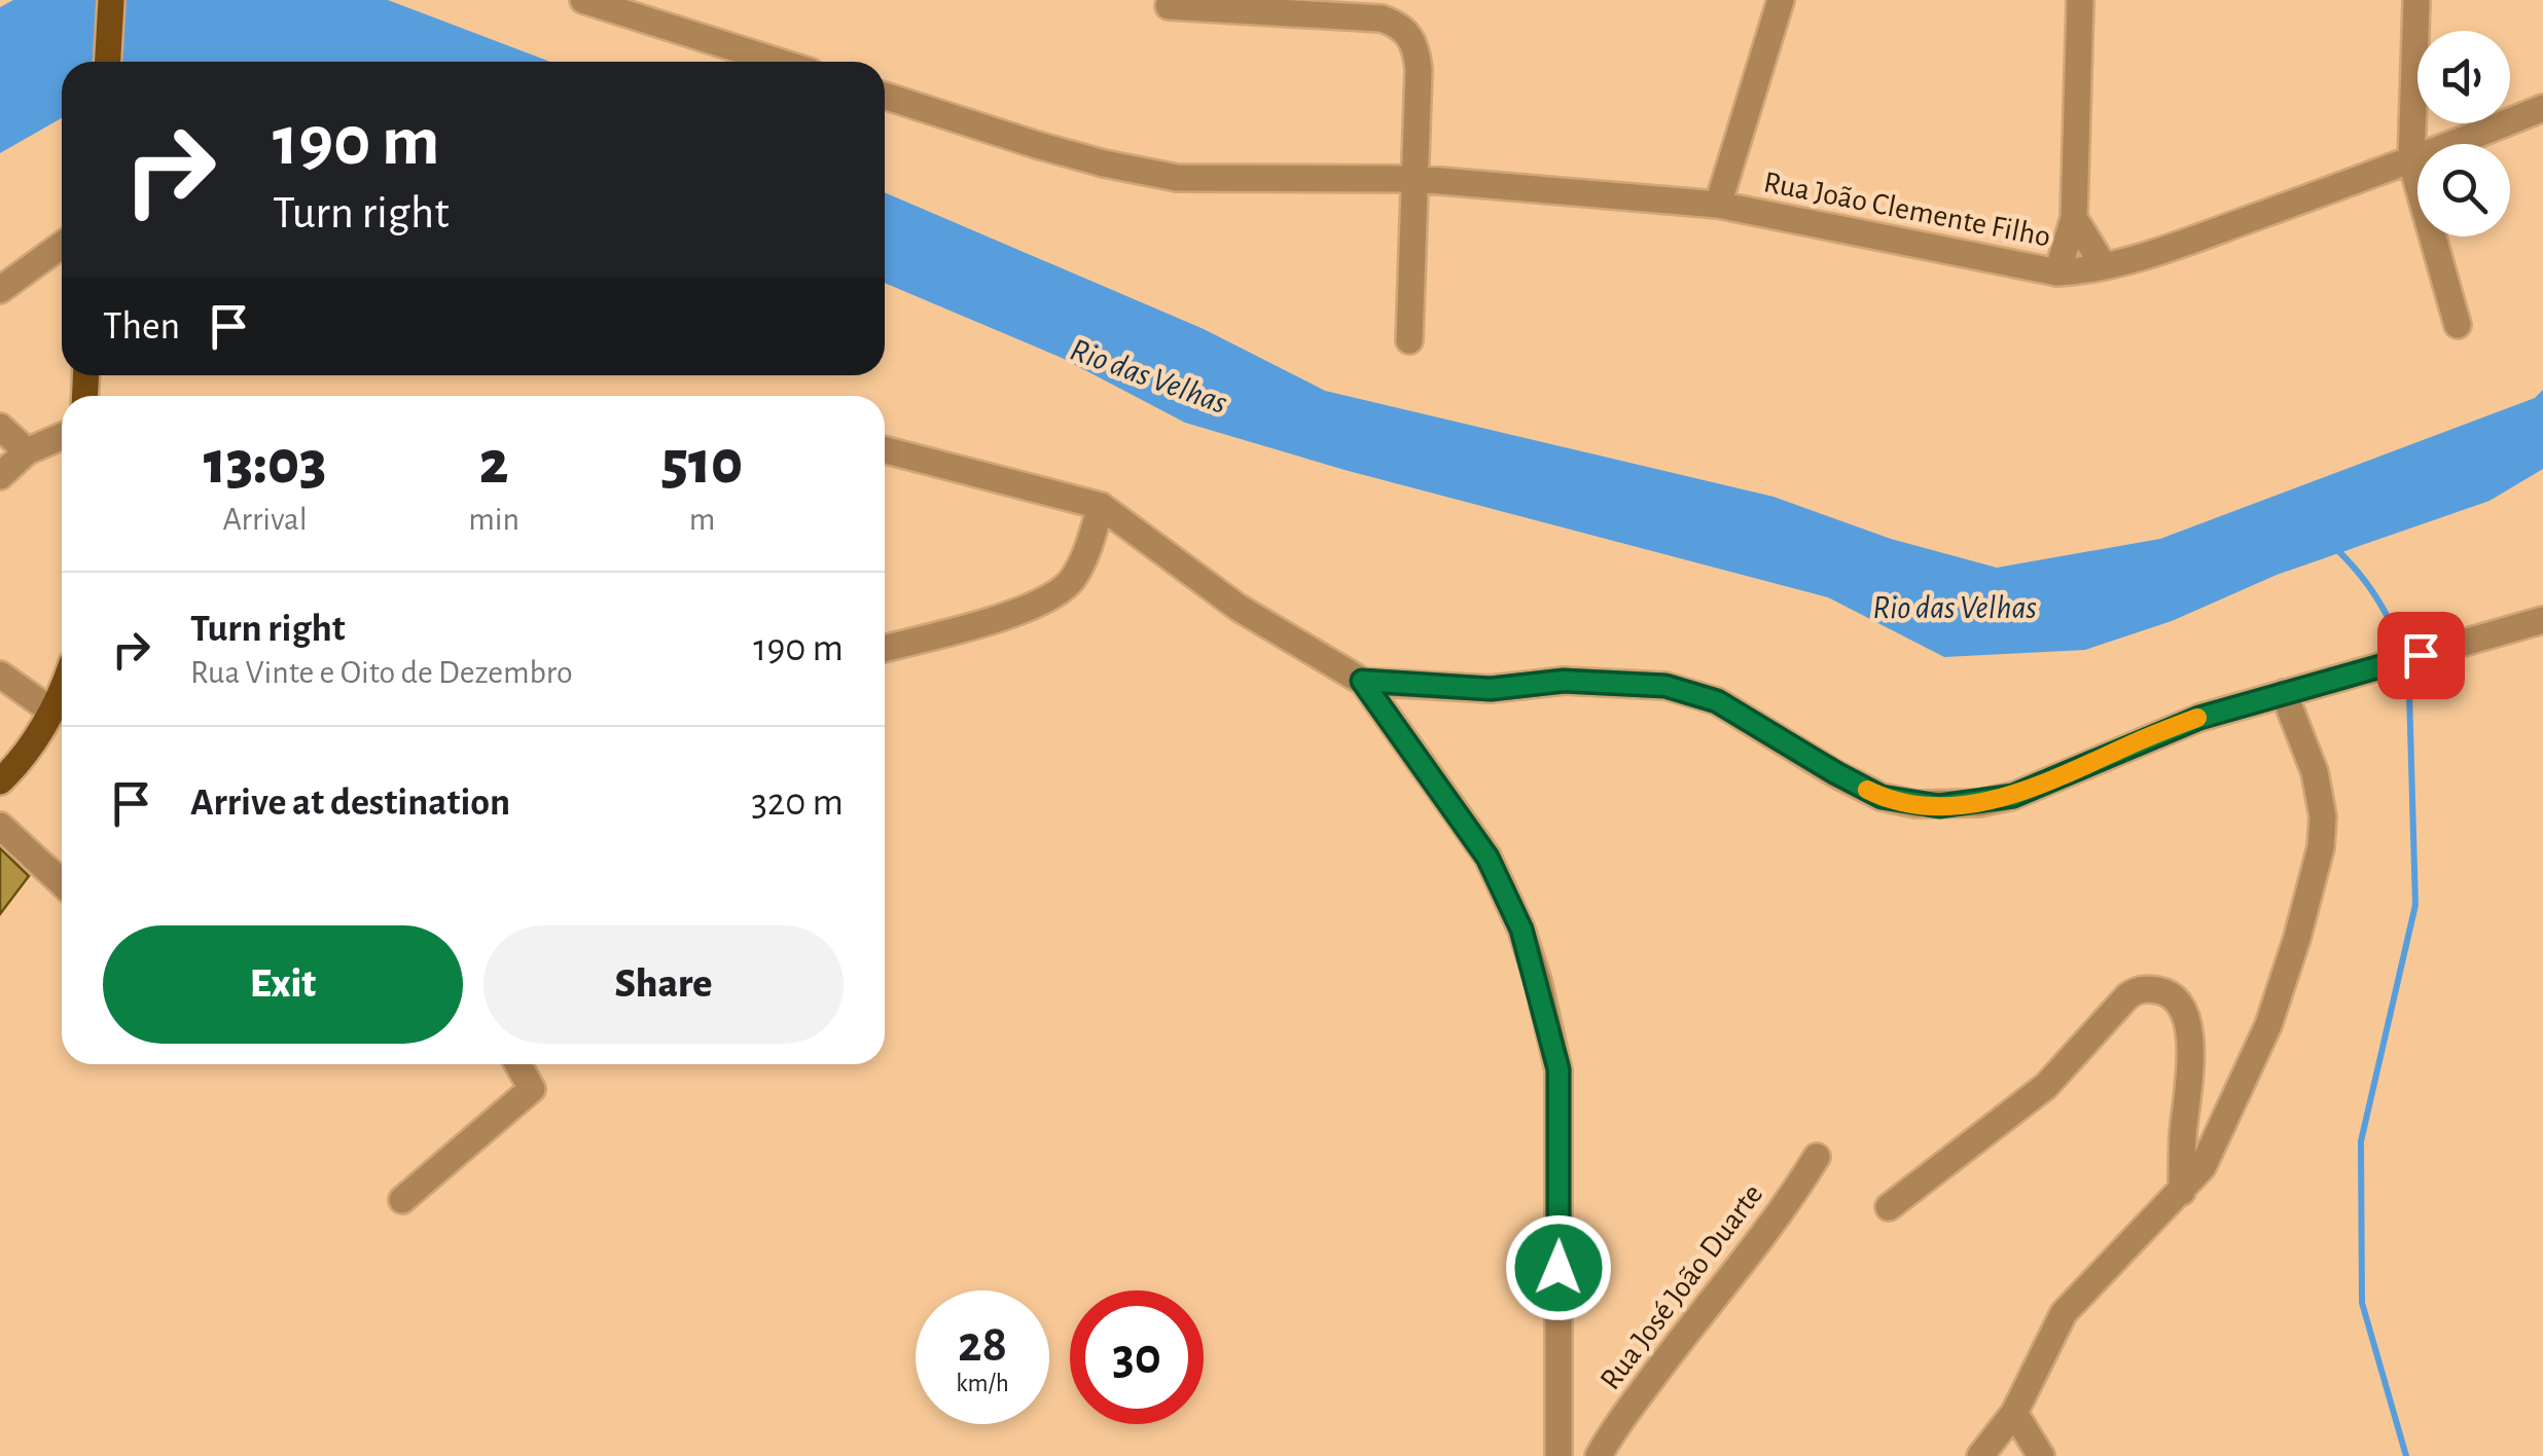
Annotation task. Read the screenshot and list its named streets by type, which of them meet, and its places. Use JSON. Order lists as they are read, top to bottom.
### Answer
{
  "streets": {
    "street": ["Rua João Clemente Filho", "Rua José João Duarte"]
  },
  "water": ["Rio das Velhas"],
  "page": {
    "turn": ["190 m", "Turn right"],
    "then": "Then",
    "eta": [
      "13:03",
      "Arrival",
      "2",
      "min",
      "510",
      "m"
    ],
    "list": [
      {
        "name": "Turn right",
        "note": "Rua Vinte e Oito de Dezembro",
        "value": "190 m"
      },
      {
        "name": "Arrive at destination",
        "value": "320 m"
      }
    ],
    "buttons": ["Exit", "Share"],
    "speed": "28 km/h",
    "limit": "30"
  }
}
